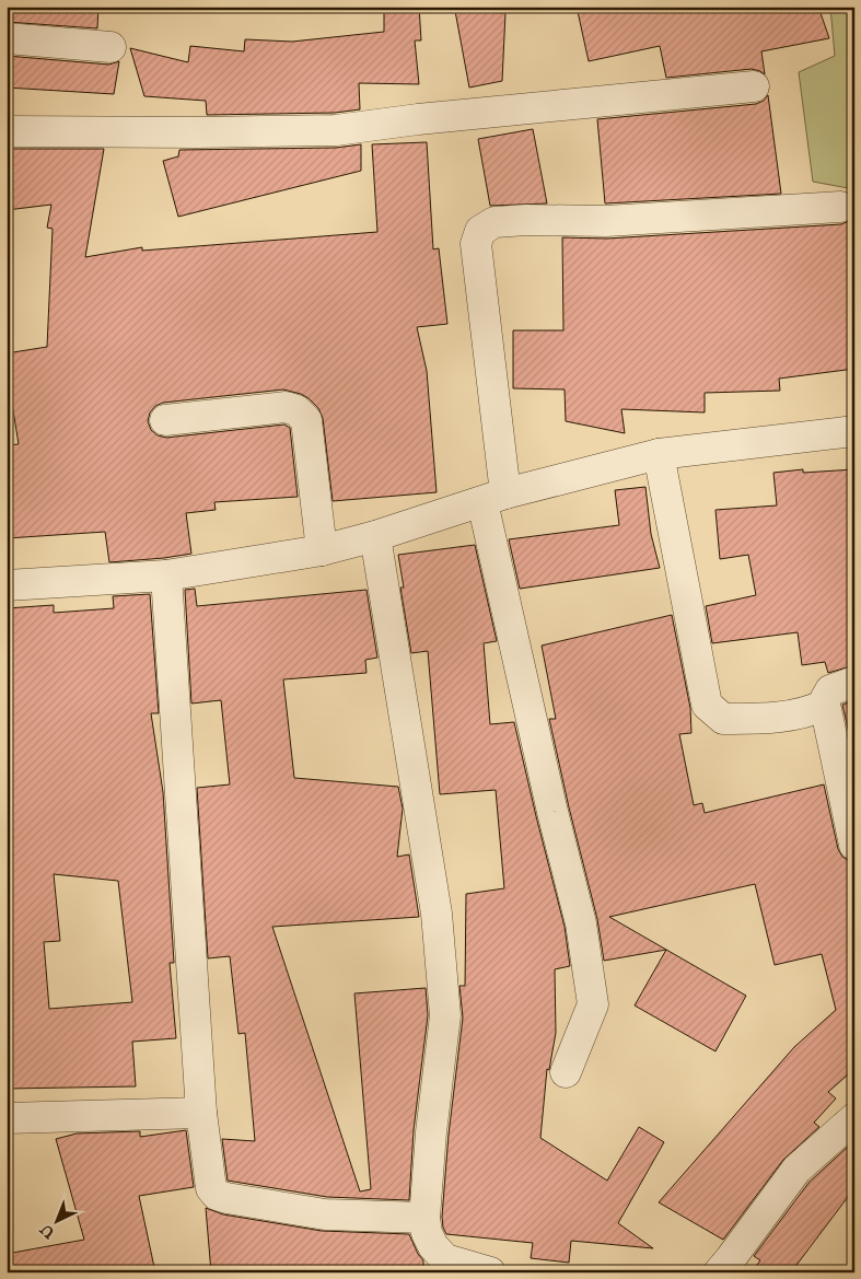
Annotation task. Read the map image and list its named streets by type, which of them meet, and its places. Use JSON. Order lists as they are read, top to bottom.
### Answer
{
  "north": "bottom left"
}
